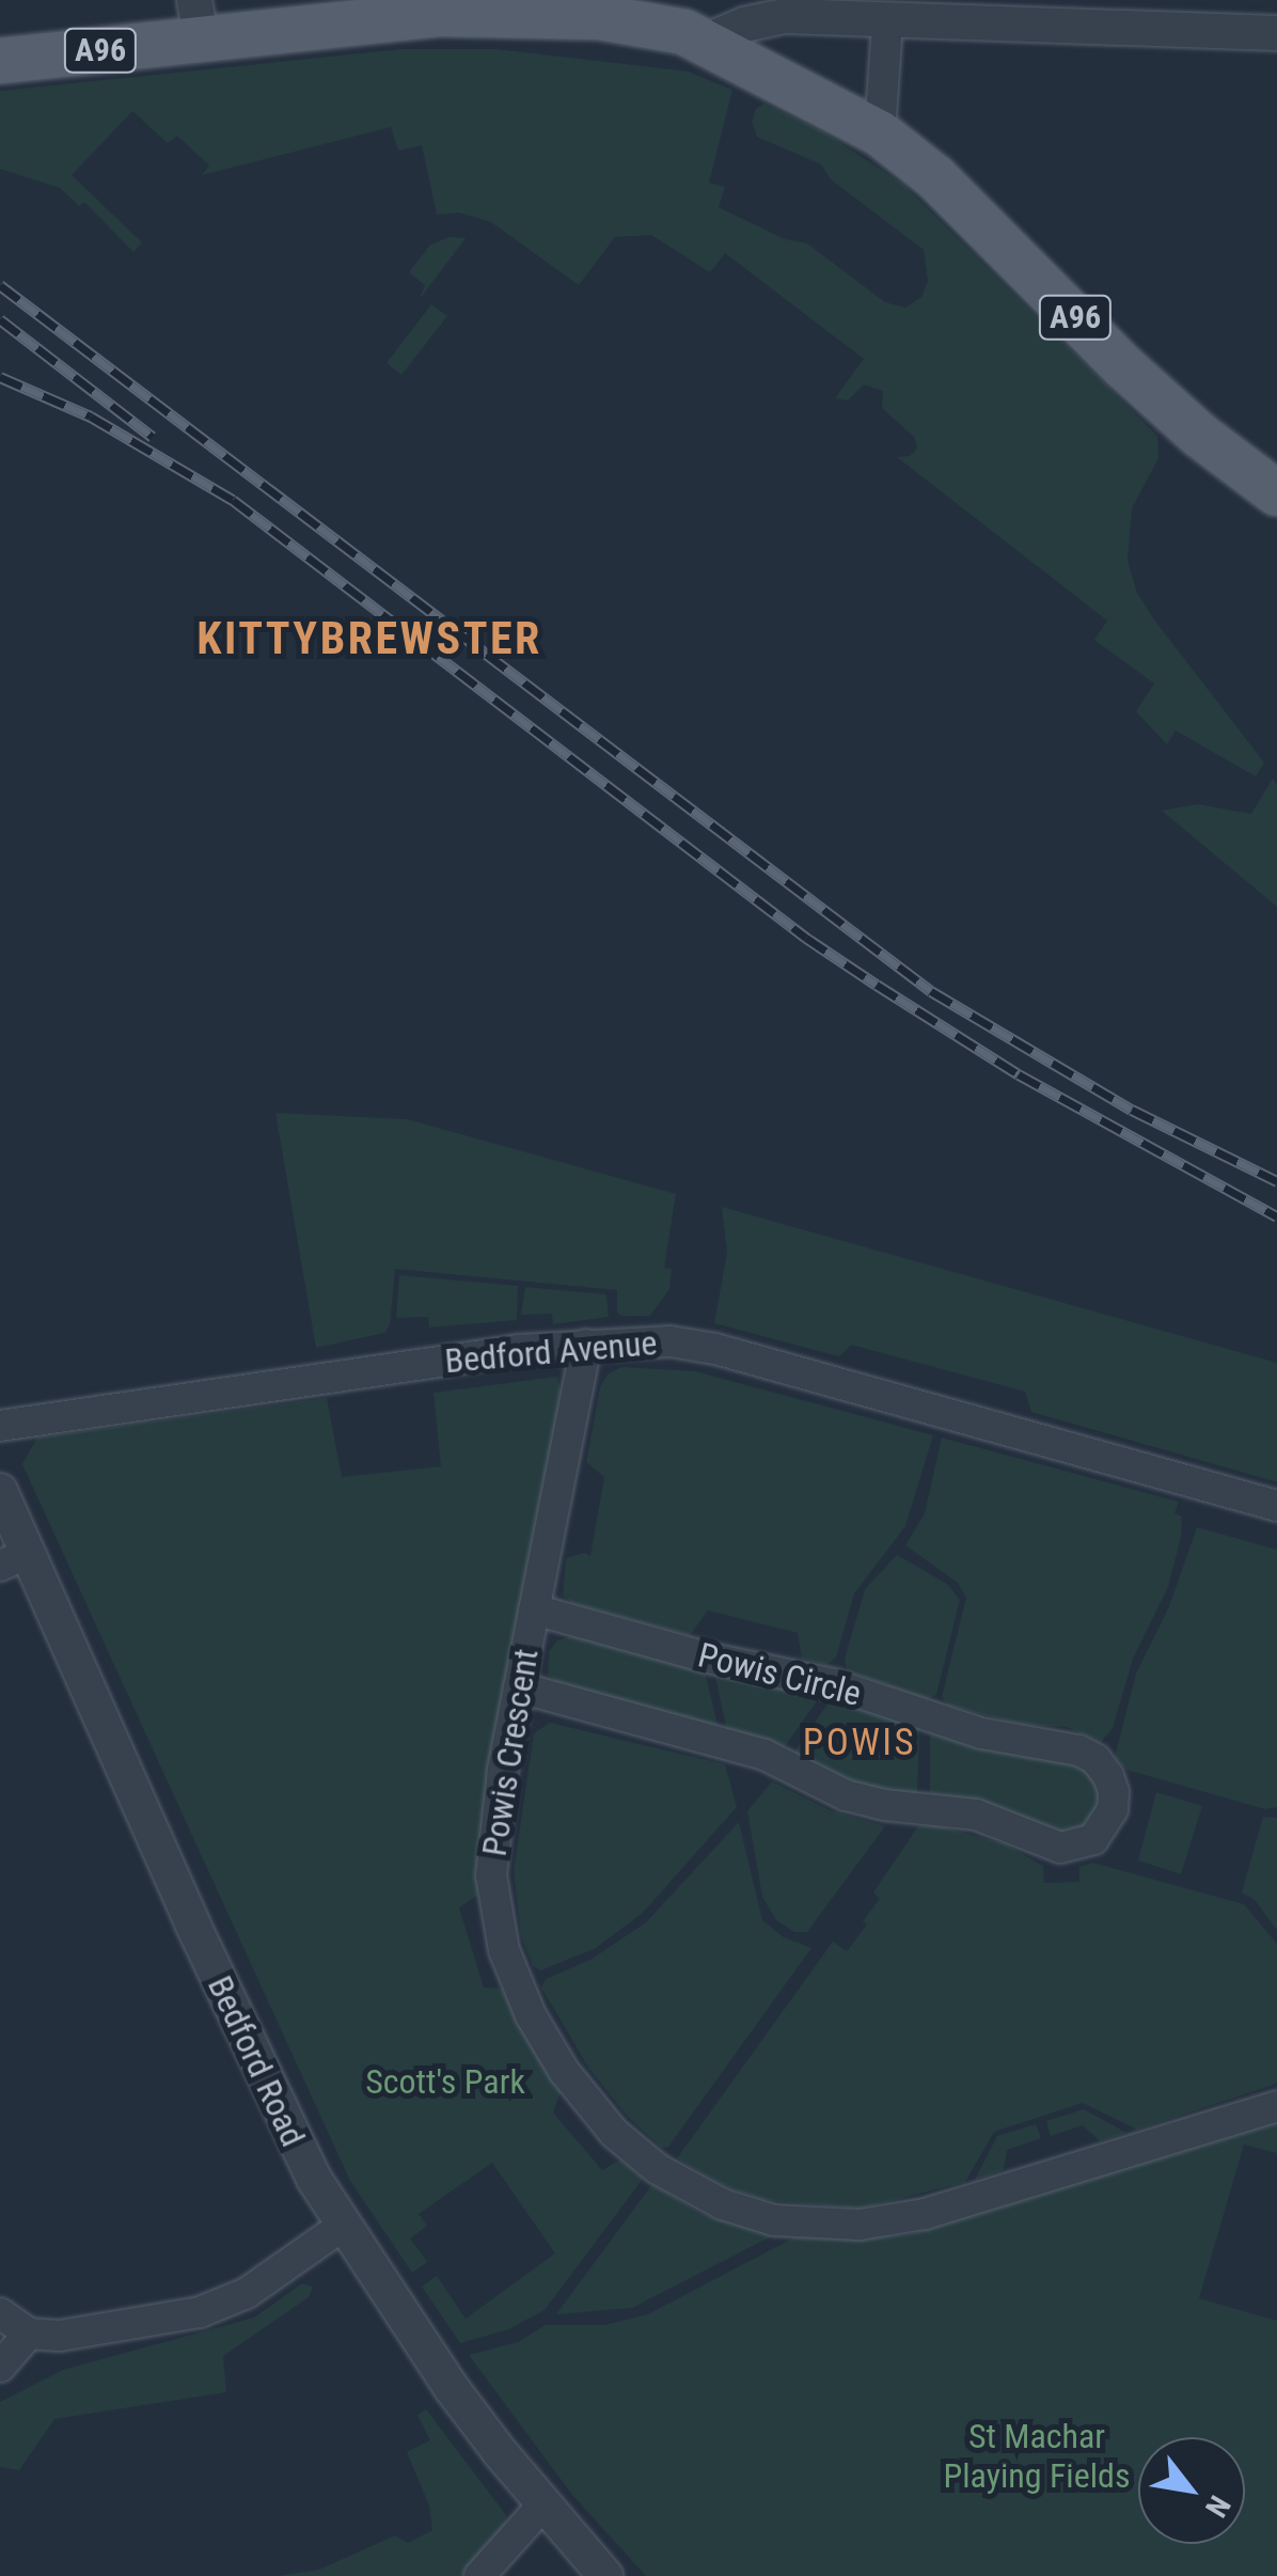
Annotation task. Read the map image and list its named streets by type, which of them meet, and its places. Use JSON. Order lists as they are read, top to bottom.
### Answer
{
  "streets": {
    "main road": ["A96"],
    "street": [
      "Bedford Avenue",
      "Powis Circle",
      "Powis Crescent",
      "Bedford Road"
    ]
  },
  "crossings": [
    ["Bedford Avenue", "Powis Crescent"],
    ["Powis Circle", "Powis Crescent"]
  ],
  "districts": ["KITTYBREWSTER", "POWIS"],
  "parks": ["Scott's Park", "St Machar Playing Fields"],
  "north": "bottom right"
}
